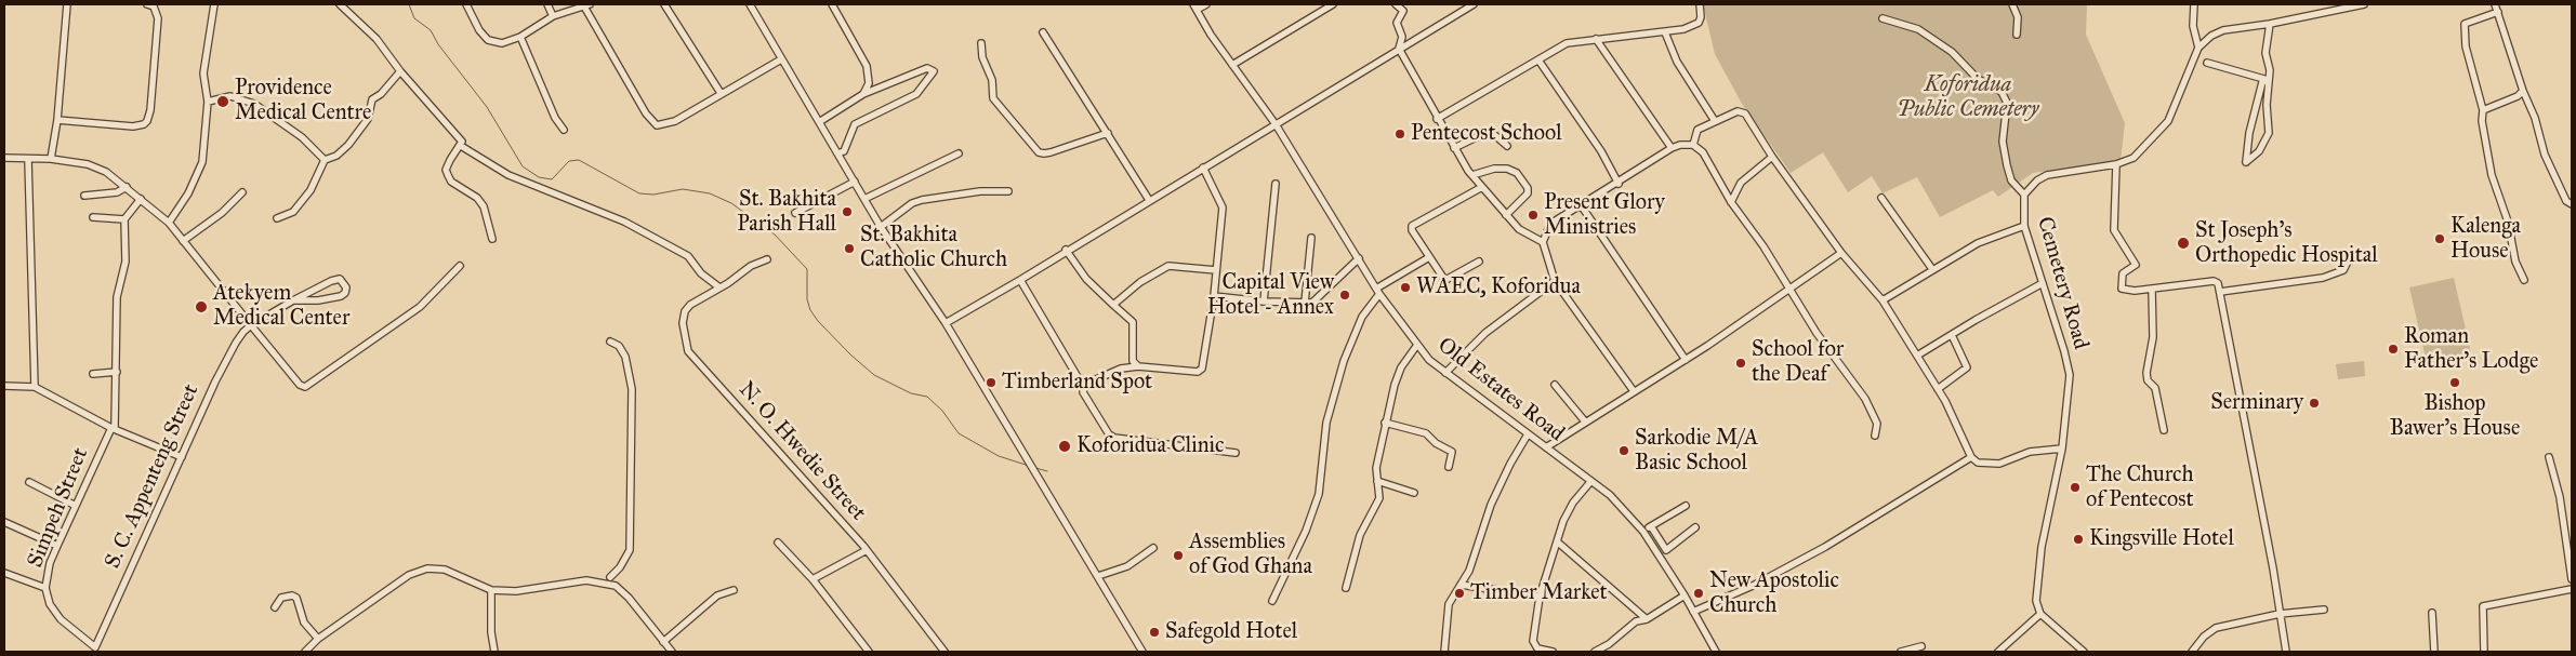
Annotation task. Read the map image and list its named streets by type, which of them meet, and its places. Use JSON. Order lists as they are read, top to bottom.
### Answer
{
  "streets": {
    "street": [
      "Cemetery Road",
      "Old Estates Road",
      "N. O. Hwedie Street",
      "S. C. Appenteng Street",
      "Simpeh Street"
    ]
  },
  "crossings": [
    ["S. C. Appenteng Street", "Simpeh Street"]
  ],
  "parks": ["Koforidua Public Cemetery"],
  "places": [
    "Providence Medical Centre",
    "Pentecost School",
    "St. Bakhita Parish Hall",
    "Present Glory Ministries",
    "Kalenga House",
    "St Joseph's Orthopedic Hospital",
    "St. Bakhita Catholic Church",
    "WAEC, Koforidua",
    "Capital View Hotel - Annex",
    "Atekyem Medical Center",
    "Roman Father's Lodge",
    "School for the Deaf",
    "Timberland Spot",
    "Bishop Bawer's House",
    "Serminary",
    "Koforidua Clinic",
    "Sarkodie M/A Basic School",
    "The Church of Pentecost",
    "Kingsville Hotel",
    "Assemblies of God Ghana",
    "Timber Market",
    "New Apostolic Church",
    "Safegold Hotel"
  ]
}
